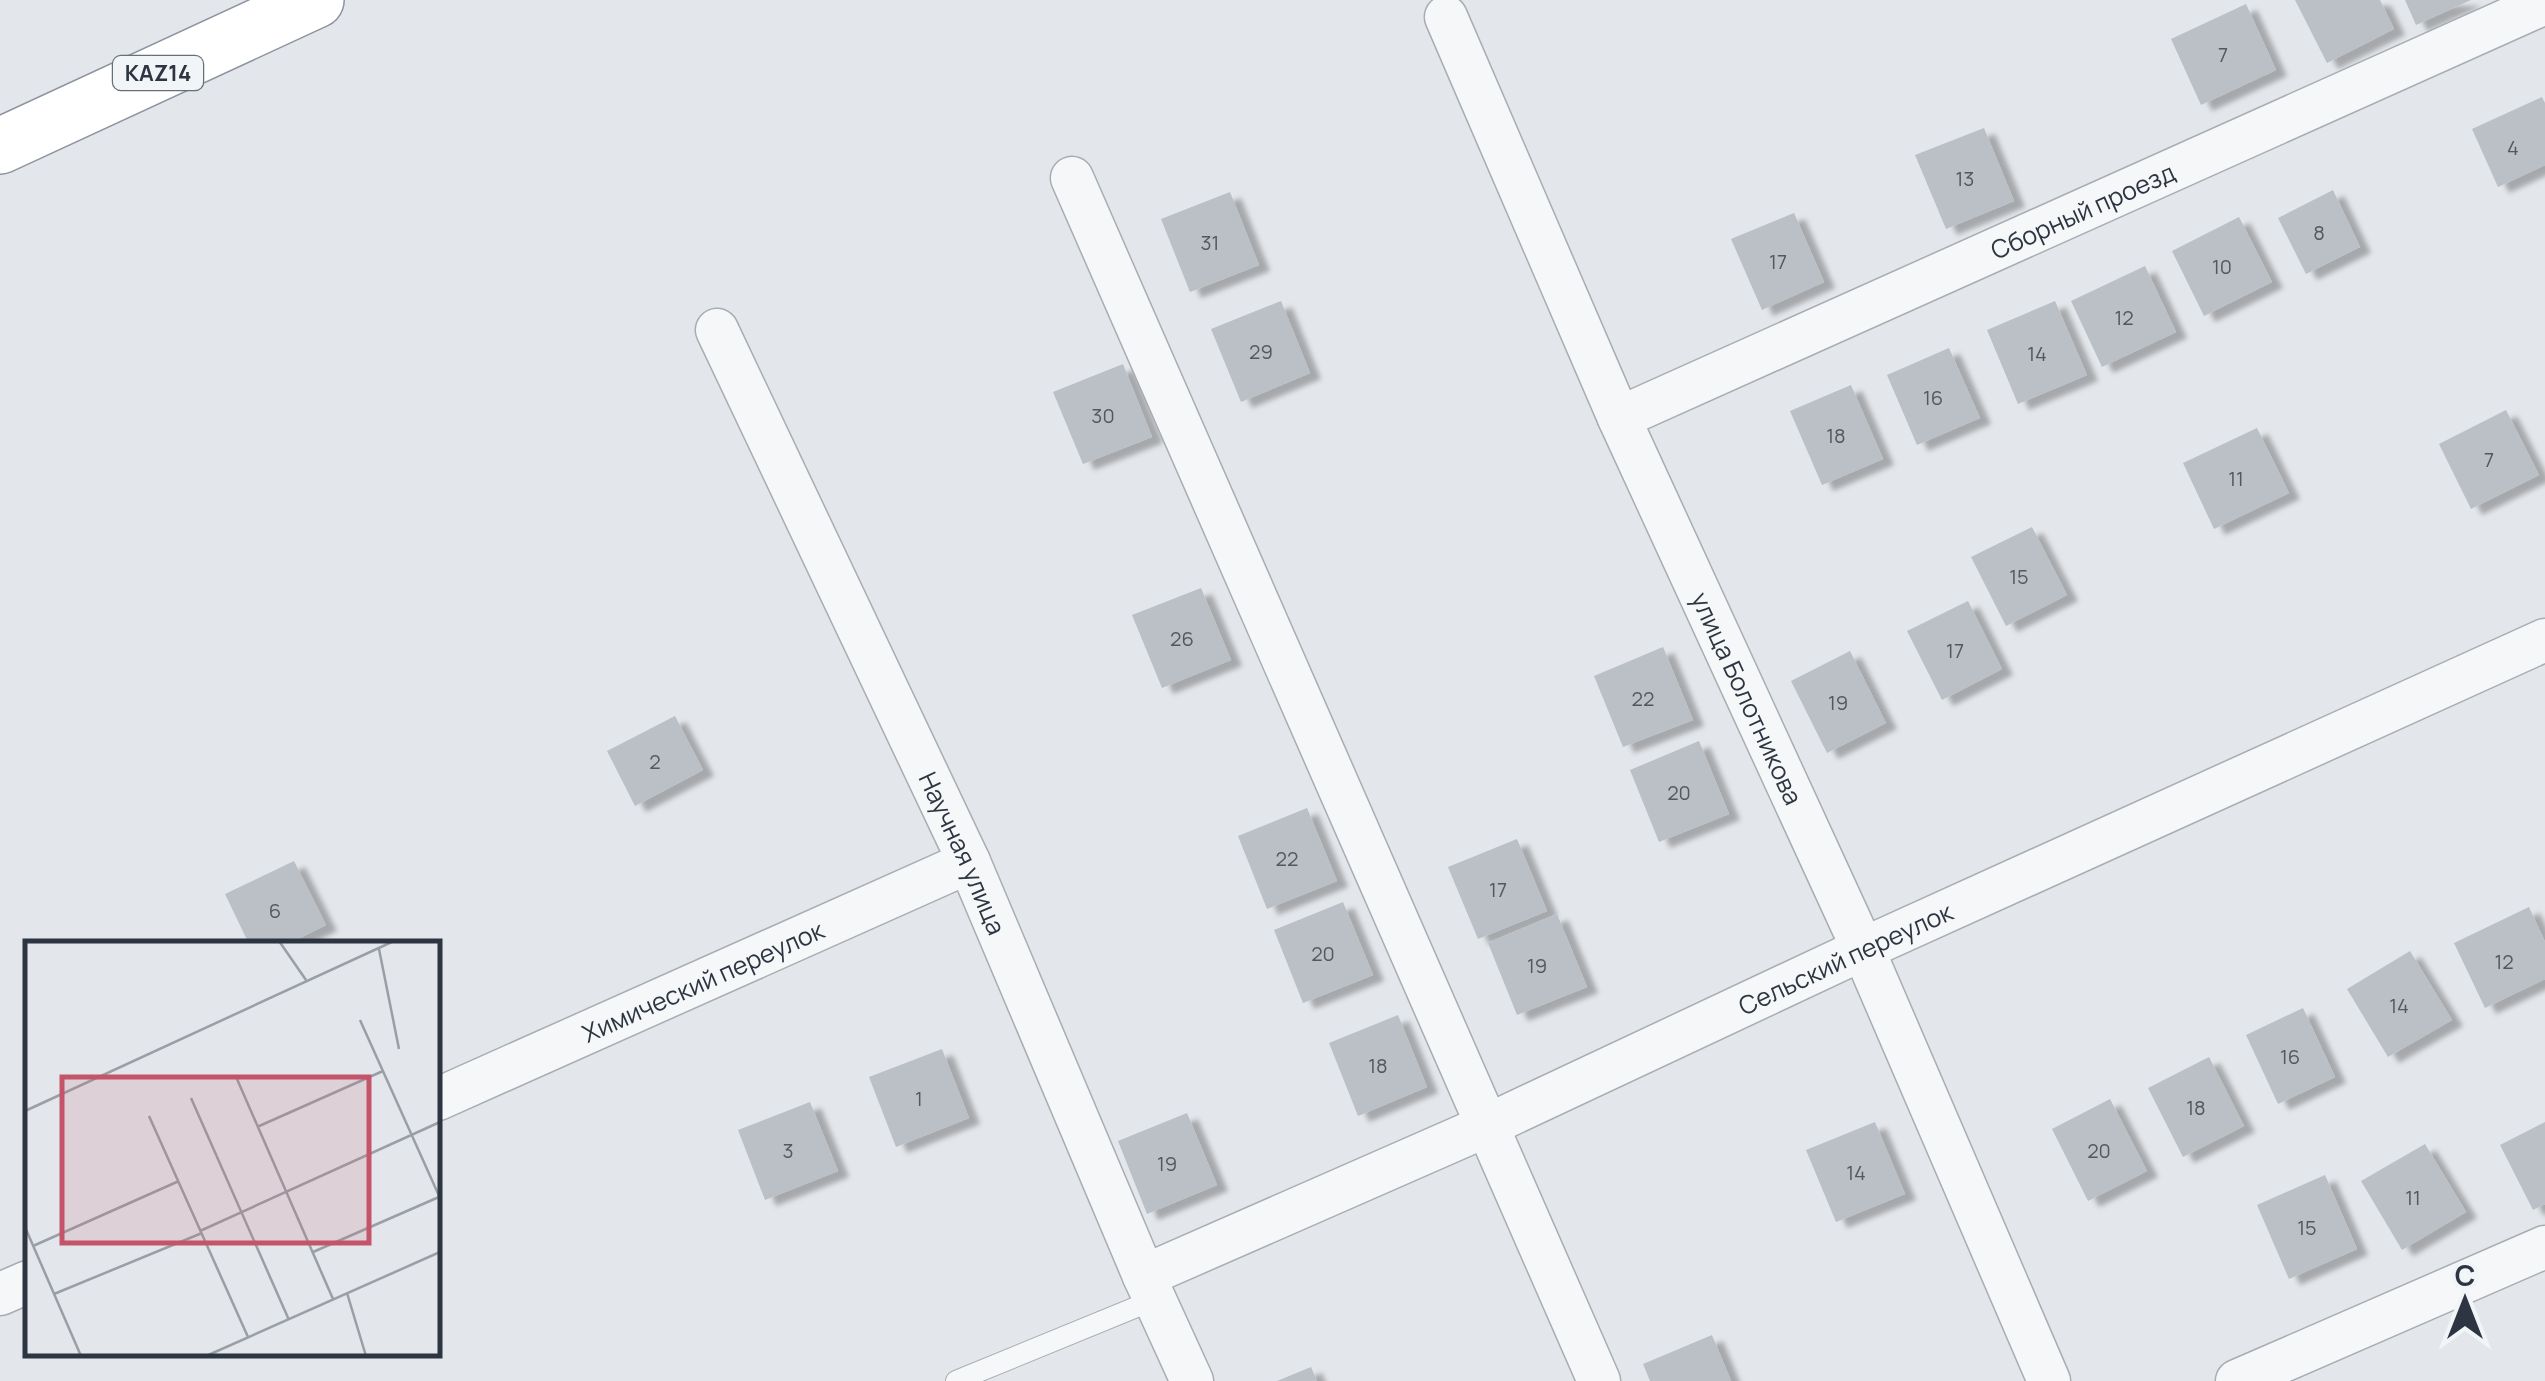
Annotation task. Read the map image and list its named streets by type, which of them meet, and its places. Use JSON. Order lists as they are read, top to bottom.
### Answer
{
  "streets": {
    "highway": ["KAZ14"],
    "street": [
      "Сборный проезд",
      "улица Болотникова",
      "Научная улица",
      "Сельский переулок",
      "Химический переулок"
    ]
  },
  "crossings": [
    ["Сборный проезд", "улица Болотникова"],
    ["улица Болотникова", "Сельский переулок"],
    ["Научная улица", "Сельский переулок"],
    ["Научная улица", "Химический переулок"]
  ],
  "house_numbers": [
    "7",
    "4",
    "13",
    "8",
    "31",
    "17",
    "10",
    "12",
    "29",
    "14",
    "16",
    "30",
    "18",
    "7",
    "11",
    "15",
    "26",
    "17",
    "22",
    "19",
    "2",
    "20",
    "22",
    "17",
    "6",
    "20",
    "12",
    "19",
    "14",
    "16",
    "18",
    "1",
    "18",
    "3",
    "20",
    "19",
    "14",
    "11",
    "15"
  ],
  "north": "top"
}
